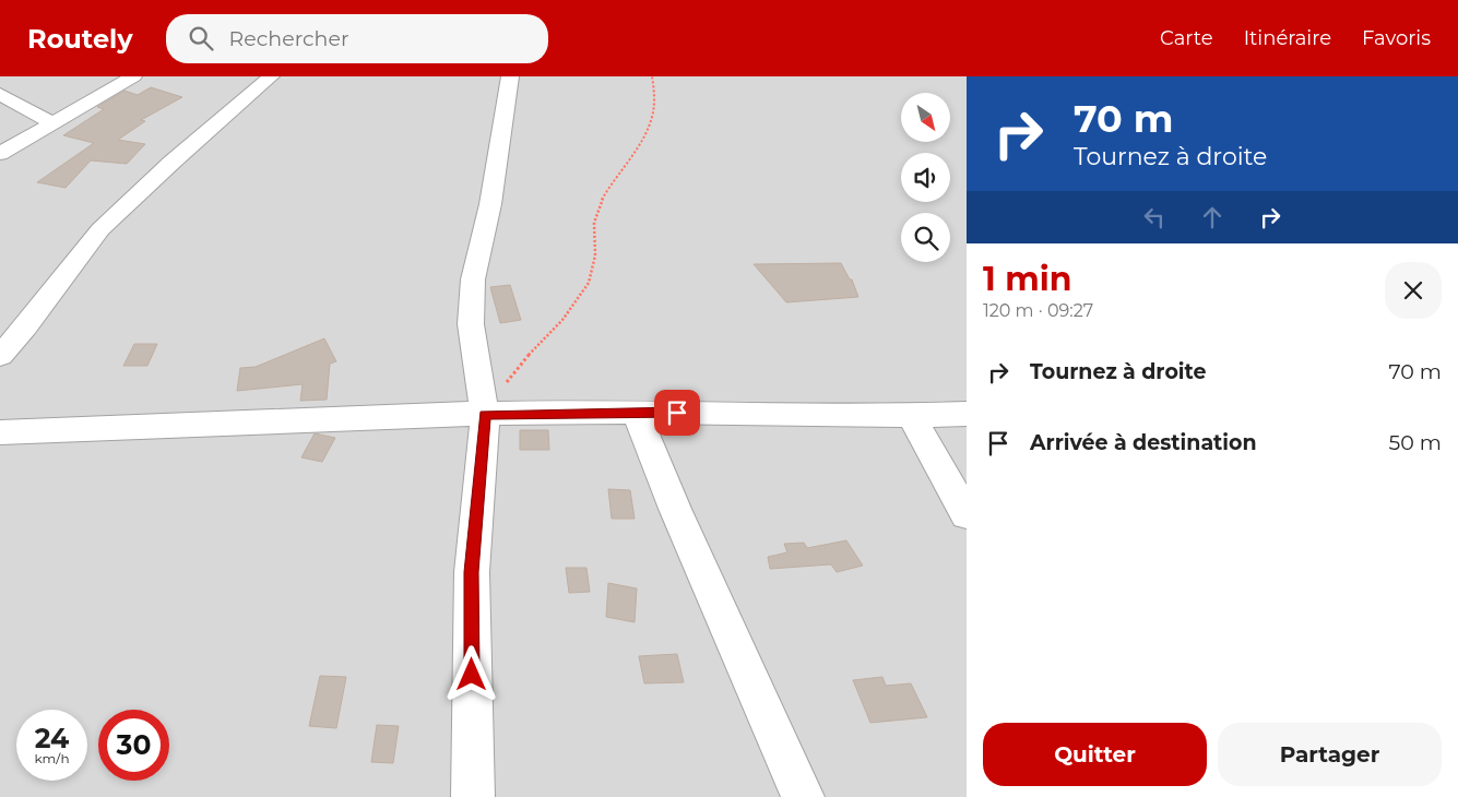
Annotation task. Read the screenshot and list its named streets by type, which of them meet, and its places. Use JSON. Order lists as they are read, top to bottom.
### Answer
{
  "north": "bottom right",
  "page": {
    "header": "Routely",
    "search": "Rechercher",
    "nav": ["Carte", "Itinéraire", "Favoris"],
    "turn": ["70 m", "Tournez à droite"],
    "heading": ["1 min", "120 m · 09:27"],
    "list": [
      {
        "name": "Tournez à droite",
        "value": "70 m"
      },
      {
        "name": "Arrivée à destination",
        "value": "50 m"
      }
    ],
    "speed": "24 km/h",
    "limit": "30",
    "buttons": ["Quitter", "Partager"]
  }
}
